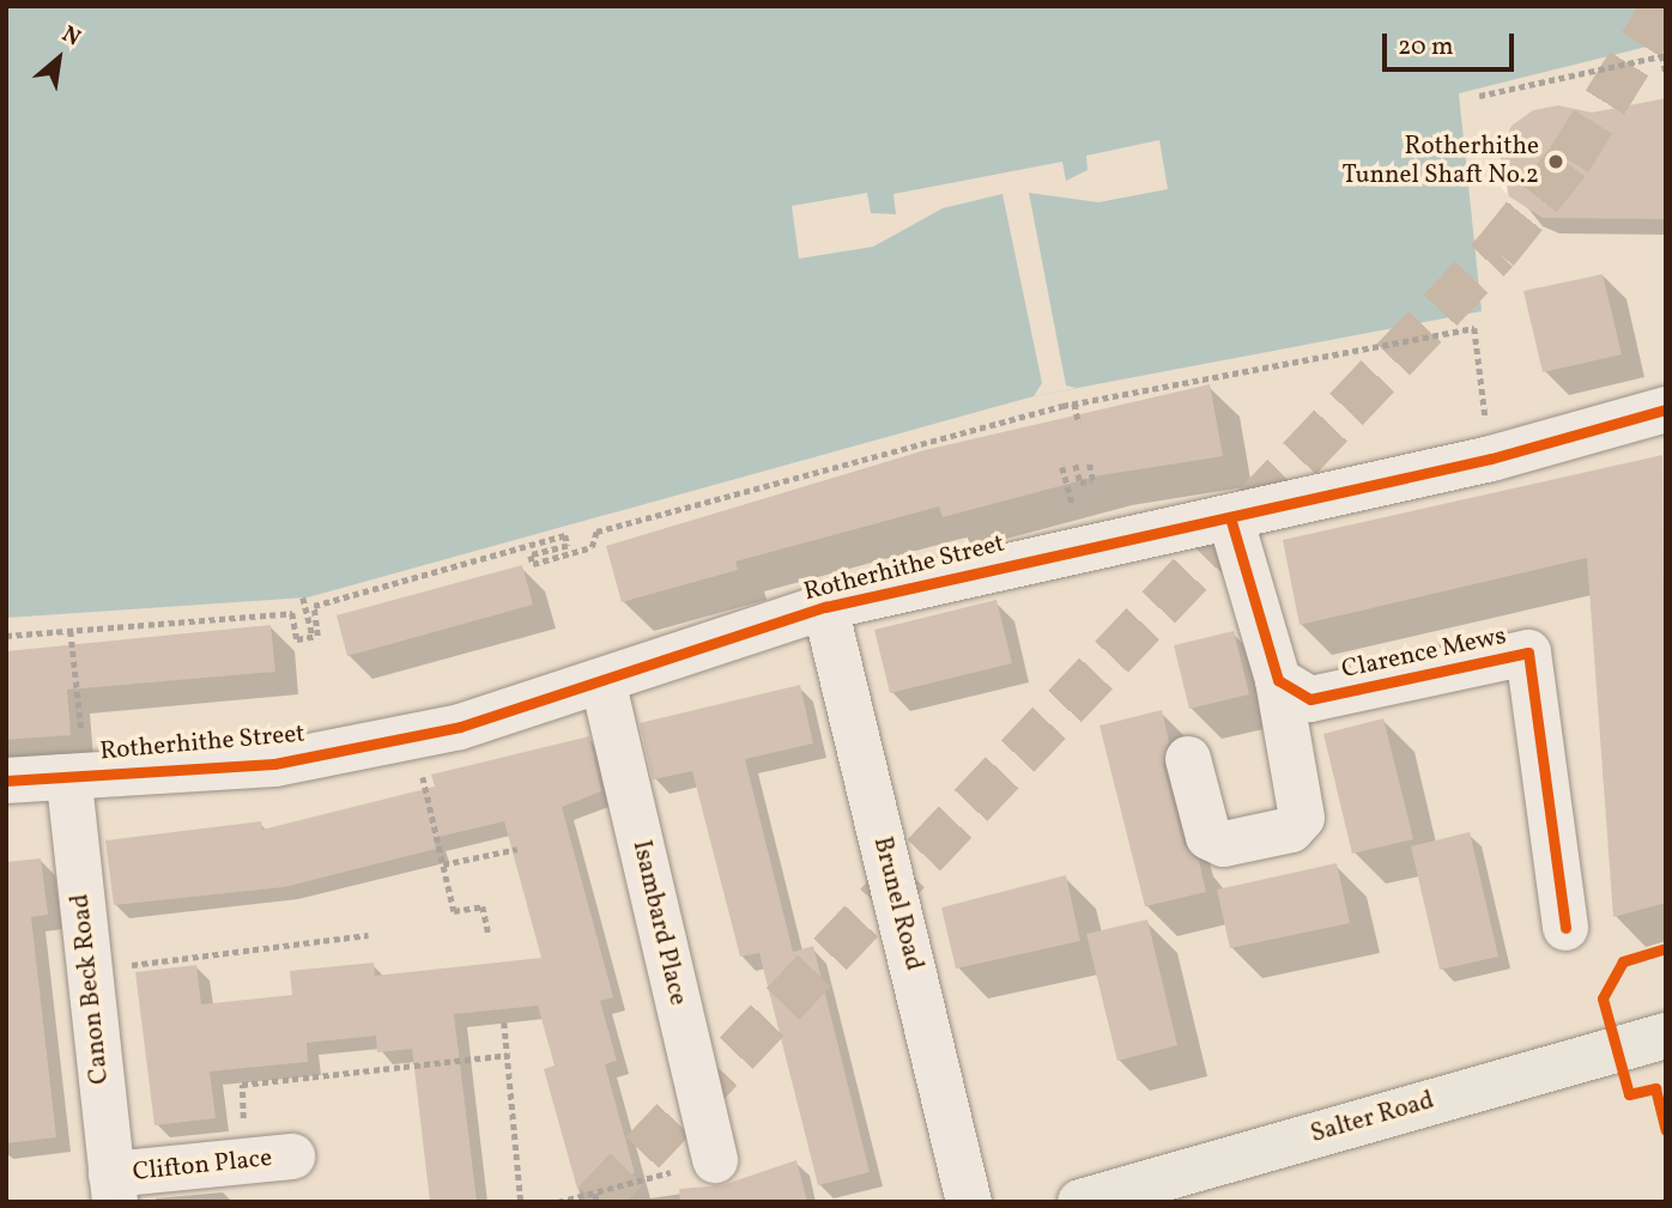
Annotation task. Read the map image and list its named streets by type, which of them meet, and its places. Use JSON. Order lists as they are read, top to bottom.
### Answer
{
  "streets": {
    "main road": ["Salter Road"],
    "street": [
      "Rotherhithe Street",
      "Clarence Mews",
      "Brunel Road",
      "Isambard Place",
      "Canon Beck Road",
      "Clifton Place"
    ]
  },
  "crossings": [
    ["Rotherhithe Street", "Brunel Road"],
    ["Rotherhithe Street", "Isambard Place"],
    ["Rotherhithe Street", "Canon Beck Road"],
    ["Canon Beck Road", "Clifton Place"]
  ],
  "places": ["Rotherhithe Tunnel Shaft No.2"],
  "scale_bar": "20 m",
  "north": "top right"
}
